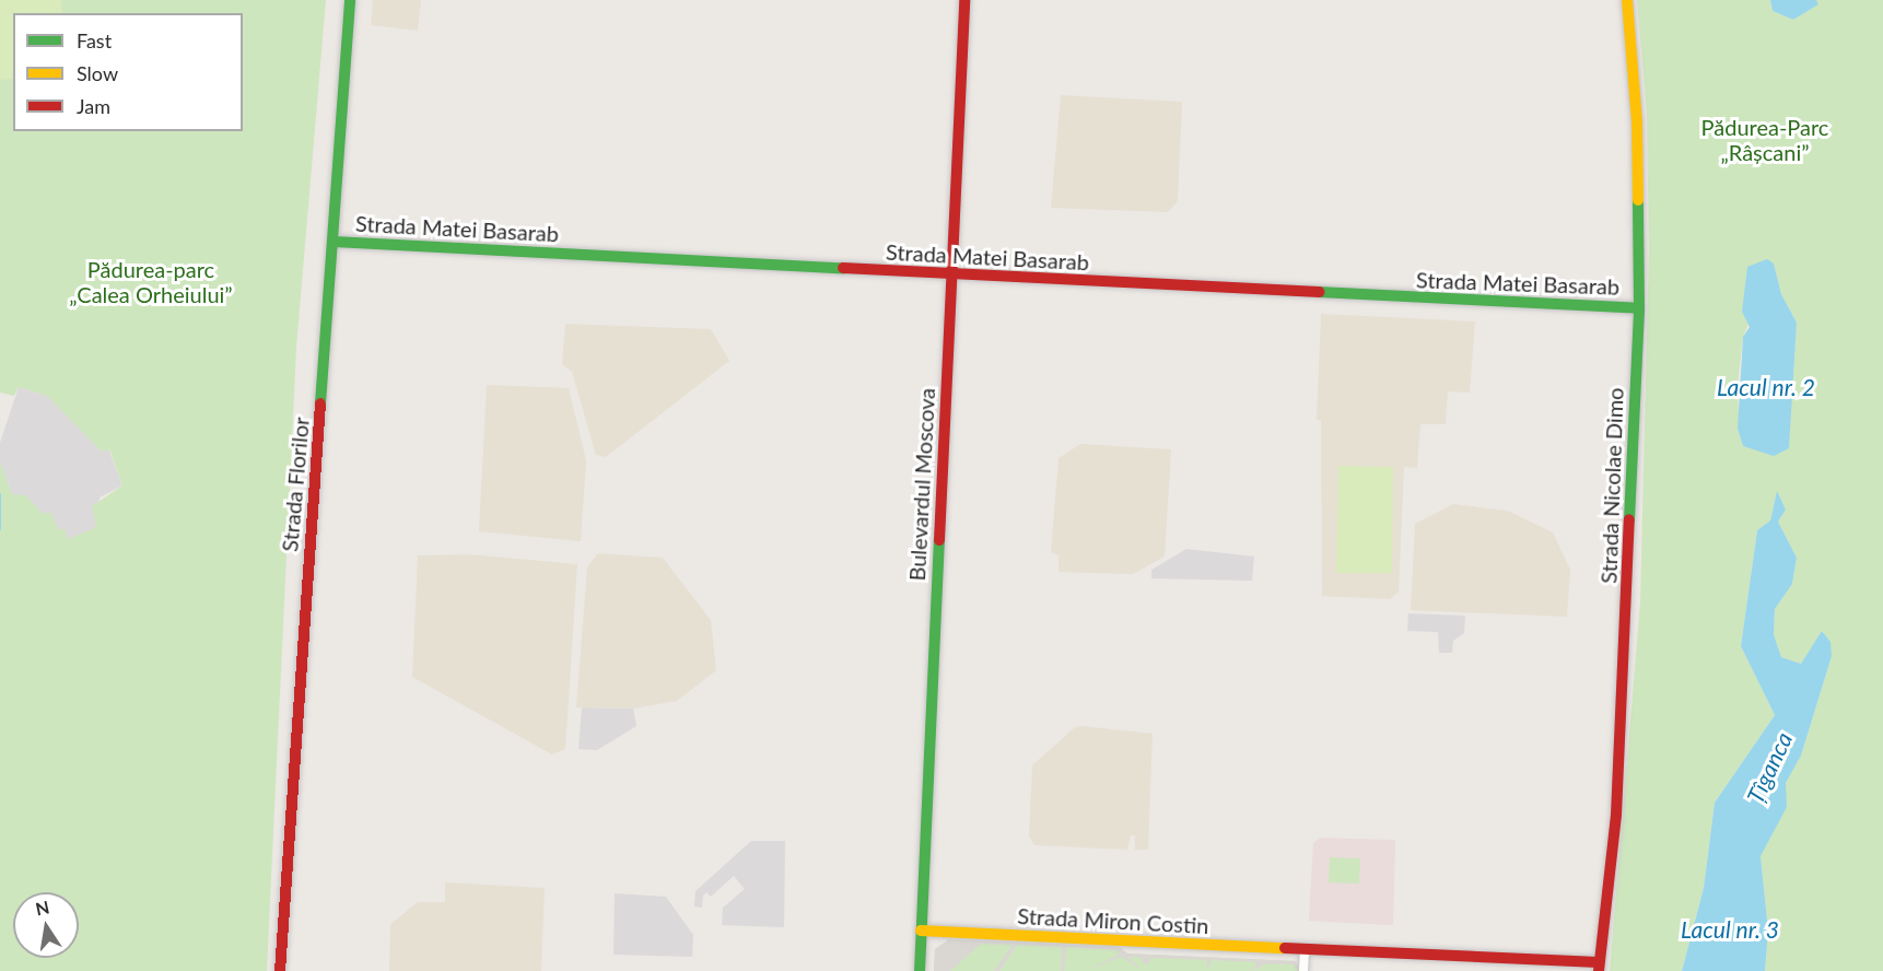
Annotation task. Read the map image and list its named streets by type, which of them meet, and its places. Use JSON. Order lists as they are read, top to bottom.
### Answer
{
  "streets": {
    "main road": [
      "Strada Matei Basarab",
      "Strada Florilor",
      "Bulevardul Moscova",
      "Strada Nicolae Dimo",
      "Strada Miron Costin"
    ]
  },
  "crossings": [
    ["Strada Matei Basarab", "Strada Florilor"],
    ["Strada Matei Basarab", "Bulevardul Moscova"],
    ["Strada Matei Basarab", "Strada Nicolae Dimo"],
    ["Bulevardul Moscova", "Strada Miron Costin"],
    ["Strada Nicolae Dimo", "Strada Miron Costin"]
  ],
  "water": ["Lacul nr. 2", "Țîganca", "Lacul nr. 3"],
  "parks": ["Pădurea-Parc „Râșcani”", "Pădurea-parc „Calea Orheiului”"],
  "legend": ["Fast", "Slow", "Jam"],
  "north": "top"
}
